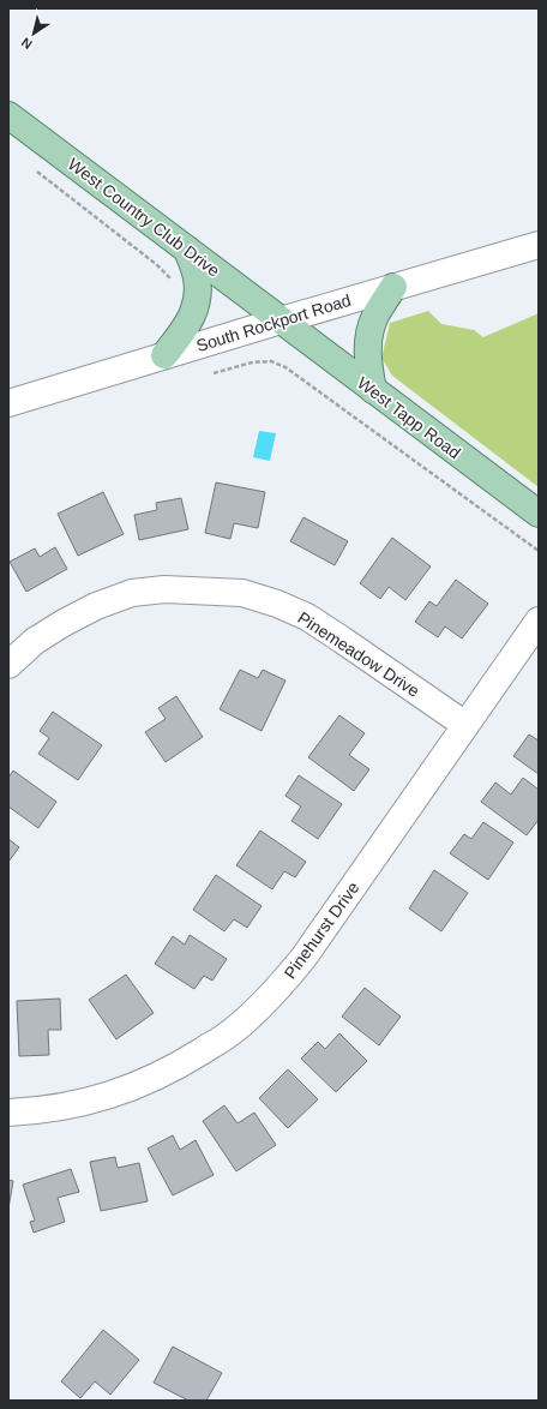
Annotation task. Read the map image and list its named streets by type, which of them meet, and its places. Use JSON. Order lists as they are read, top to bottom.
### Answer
{
  "streets": {
    "main road": ["West Country Club Drive", "West Tapp Road"],
    "street": ["South Rockport Road", "Pinemeadow Drive", "Pinehurst Drive"]
  },
  "crossings": [
    ["West Country Club Drive", "South Rockport Road"],
    ["West Country Club Drive", "West Tapp Road"],
    ["South Rockport Road", "West Tapp Road"],
    ["Pinemeadow Drive", "Pinehurst Drive"]
  ],
  "north": "bottom left"
}
